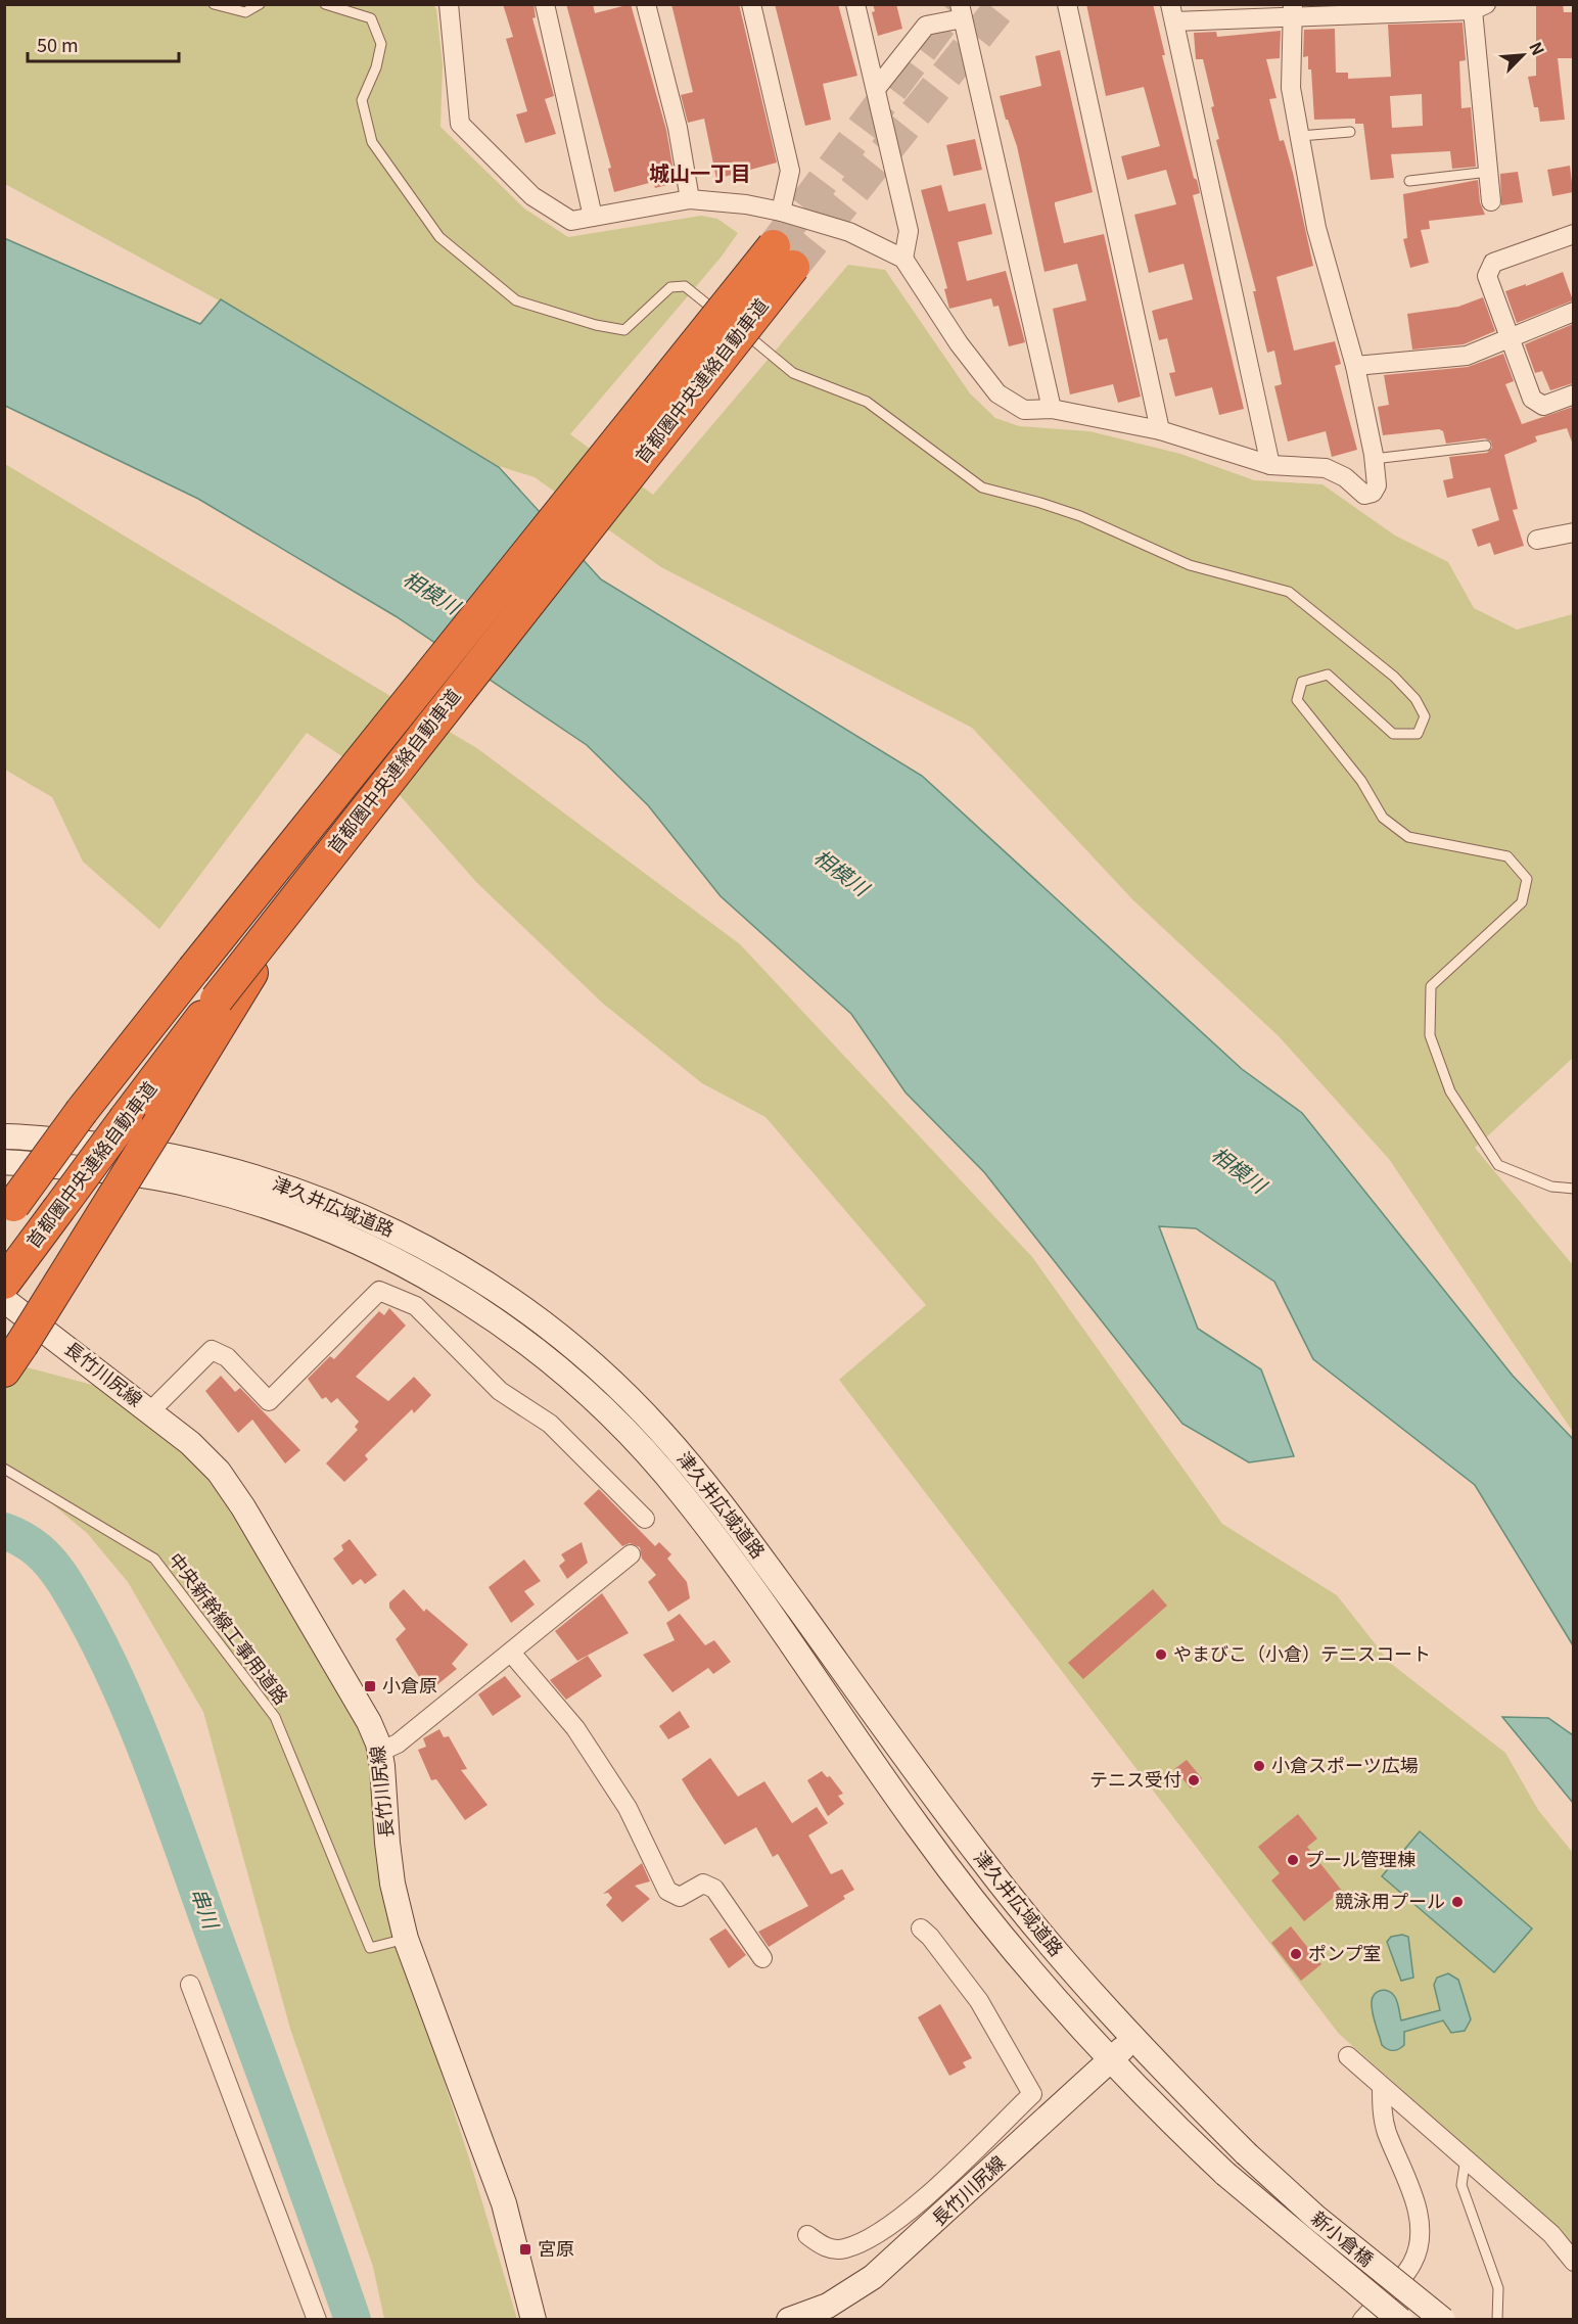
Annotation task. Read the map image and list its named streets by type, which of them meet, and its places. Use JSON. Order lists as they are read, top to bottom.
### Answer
{
  "streets": {
    "highway": ["首都圏中央連絡自動車道"],
    "main road": ["津久井広域道路", "長竹川尻線", "新小倉橋"],
    "lane": ["中央新幹線工事用道路"]
  },
  "crossings": [
    ["津久井広域道路", "長竹川尻線"],
    ["津久井広域道路", "新小倉橋"],
    ["長竹川尻線", "中央新幹線工事用道路"]
  ],
  "districts": ["城山一丁目"],
  "water": ["相模川", "串川"],
  "places": {
    "other": [
      "やまびこ（小倉）テニスコート",
      "小倉スポーツ広場",
      "テニス受付",
      "プール管理棟",
      "競泳用プール",
      "ポンプ室"
    ],
    "transit": ["小倉原", "宮原"]
  },
  "scale_bar": "50 m",
  "north": "top right"
}
